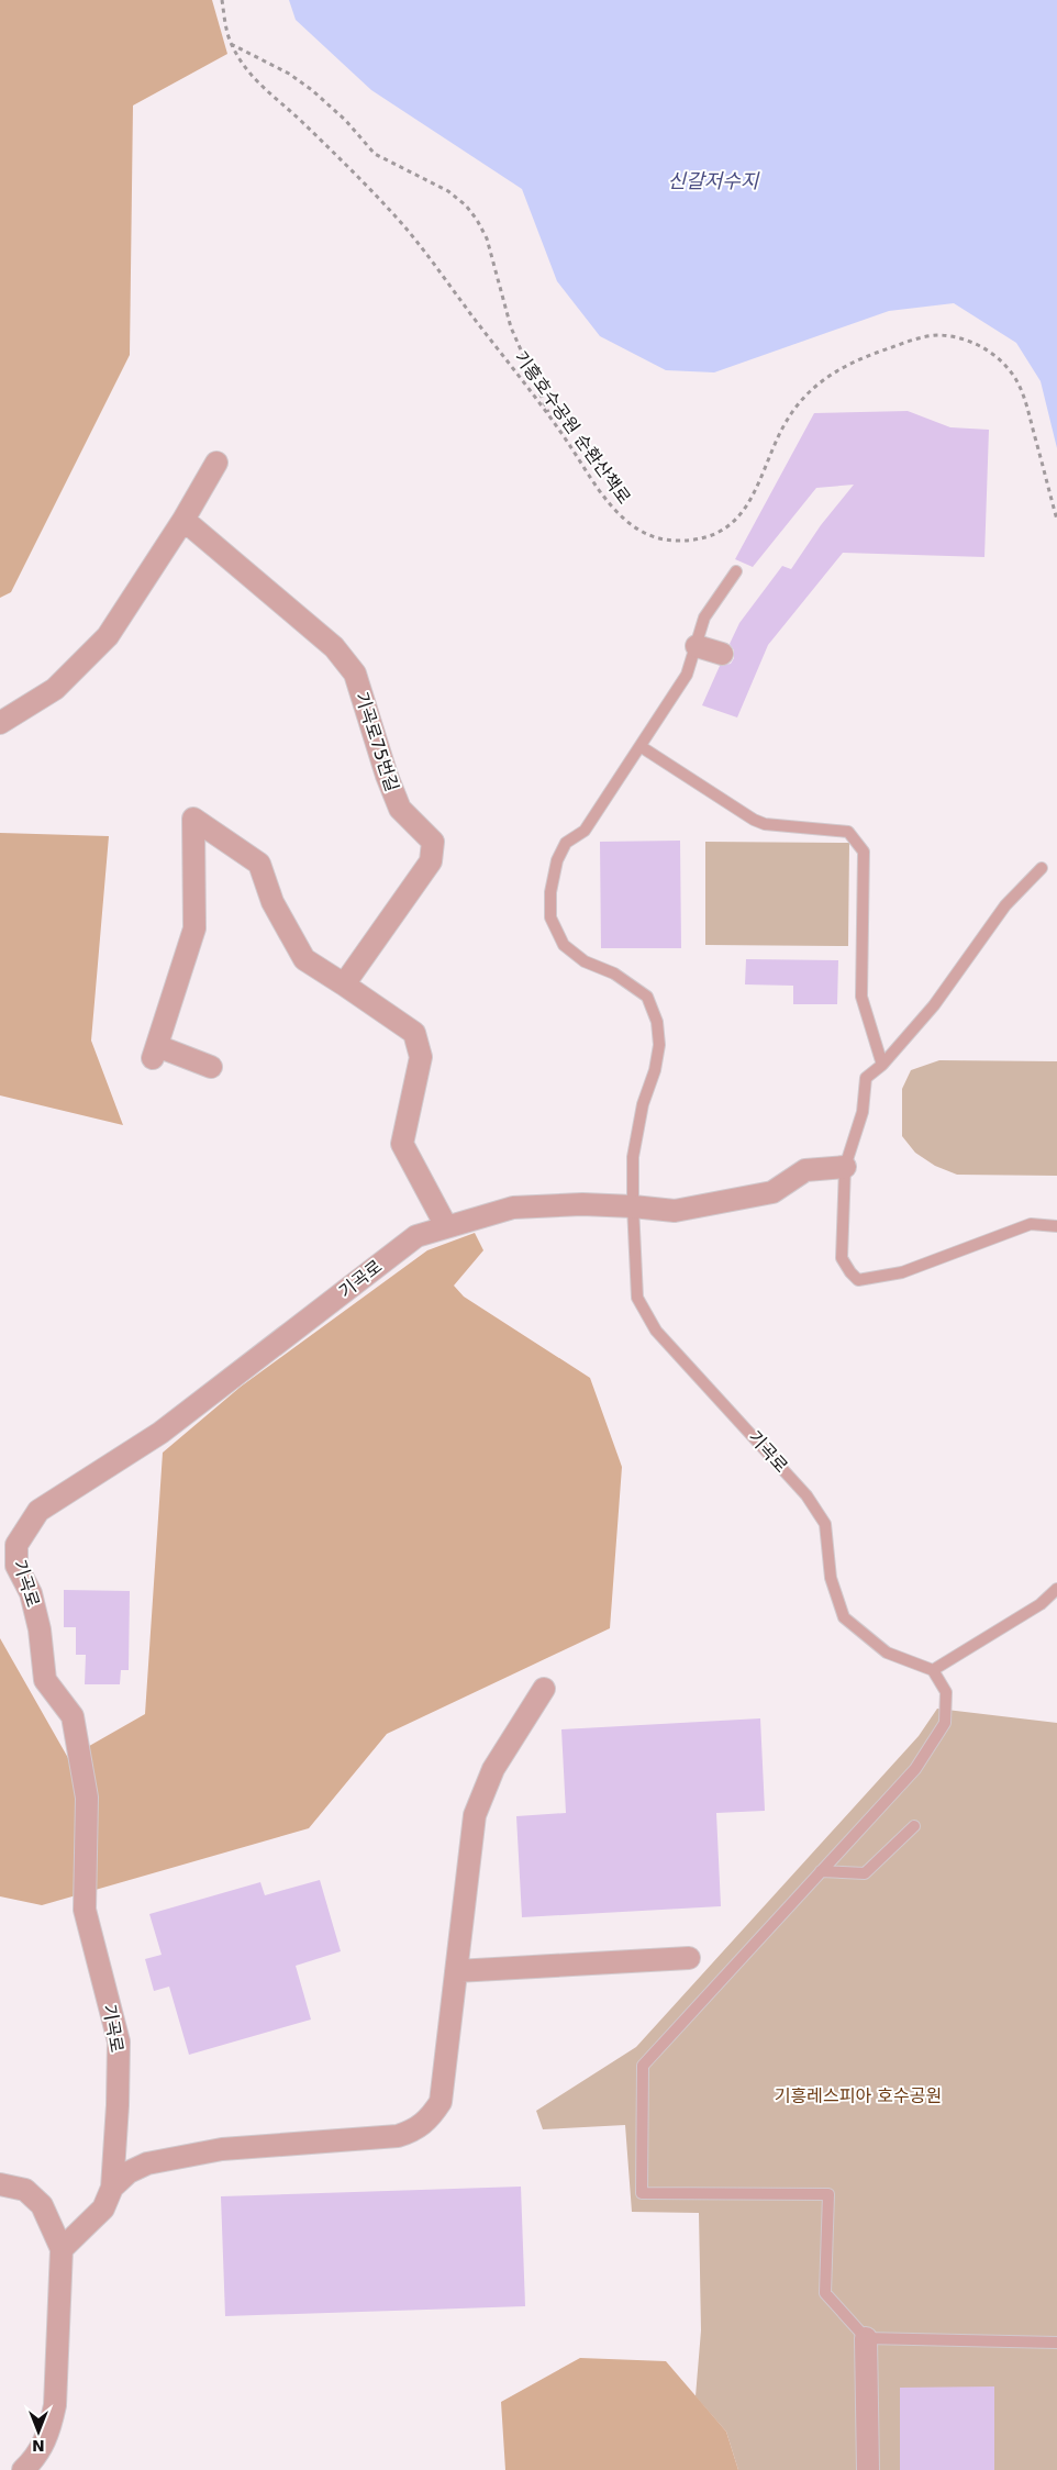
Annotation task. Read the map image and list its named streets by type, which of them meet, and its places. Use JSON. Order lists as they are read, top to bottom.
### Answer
{
  "streets": {
    "street": ["기곡로75번길", "기곡로"],
    "path": ["기흥호수공원 순환산책로"]
  },
  "water": ["신갈저수지"],
  "parks": ["기흥레스피아 호수공원"],
  "north": "bottom"
}
